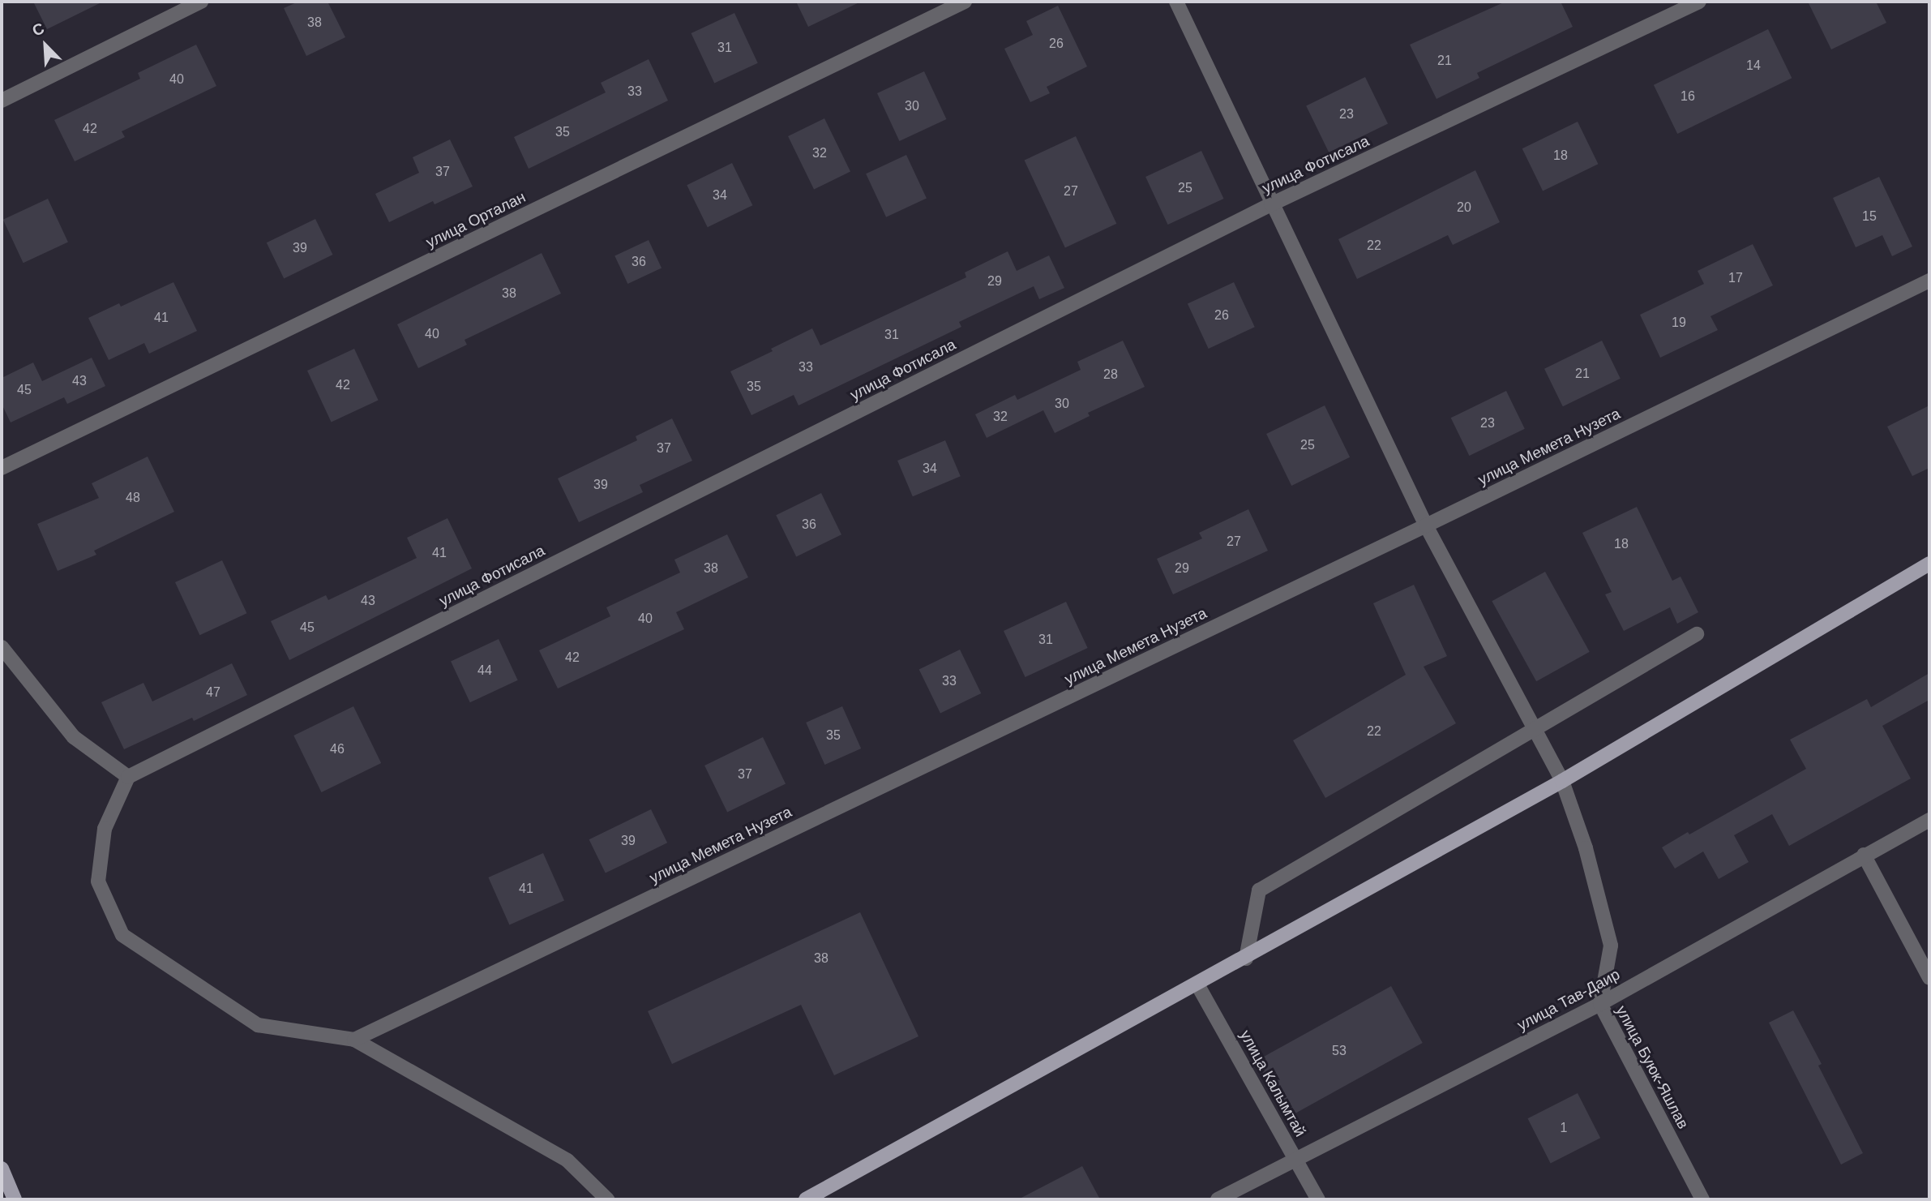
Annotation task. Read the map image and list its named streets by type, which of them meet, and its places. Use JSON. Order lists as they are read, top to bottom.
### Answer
{
  "streets": {
    "street": [
      "улица Фотисала",
      "улица Орталан",
      "улица Мемета Нузета",
      "улица Тав-Даир",
      "улица Буюк-Яшлав",
      "улица Калымтай"
    ]
  },
  "crossings": [
    ["улица Фотисала", "улица Буюк-Яшлав"],
    ["улица Мемета Нузета", "улица Буюк-Яшлав"],
    ["улица Тав-Даир", "улица Буюк-Яшлав"],
    ["улица Тав-Даир", "улица Калымтай"]
  ],
  "house_numbers": [
    "38",
    "26",
    "31",
    "21",
    "14",
    "40",
    "33",
    "16",
    "30",
    "23",
    "42",
    "35",
    "32",
    "18",
    "37",
    "25",
    "27",
    "34",
    "20",
    "15",
    "22",
    "39",
    "36",
    "17",
    "29",
    "38",
    "26",
    "41",
    "19",
    "40",
    "31",
    "33",
    "21",
    "28",
    "43",
    "42",
    "35",
    "45",
    "30",
    "32",
    "23",
    "25",
    "37",
    "34",
    "39",
    "48",
    "36",
    "27",
    "18",
    "41",
    "38",
    "29",
    "43",
    "40",
    "45",
    "31",
    "42",
    "44",
    "33",
    "47",
    "22",
    "35",
    "46",
    "37",
    "39",
    "41",
    "38",
    "53",
    "1"
  ],
  "north": "top left"
}
